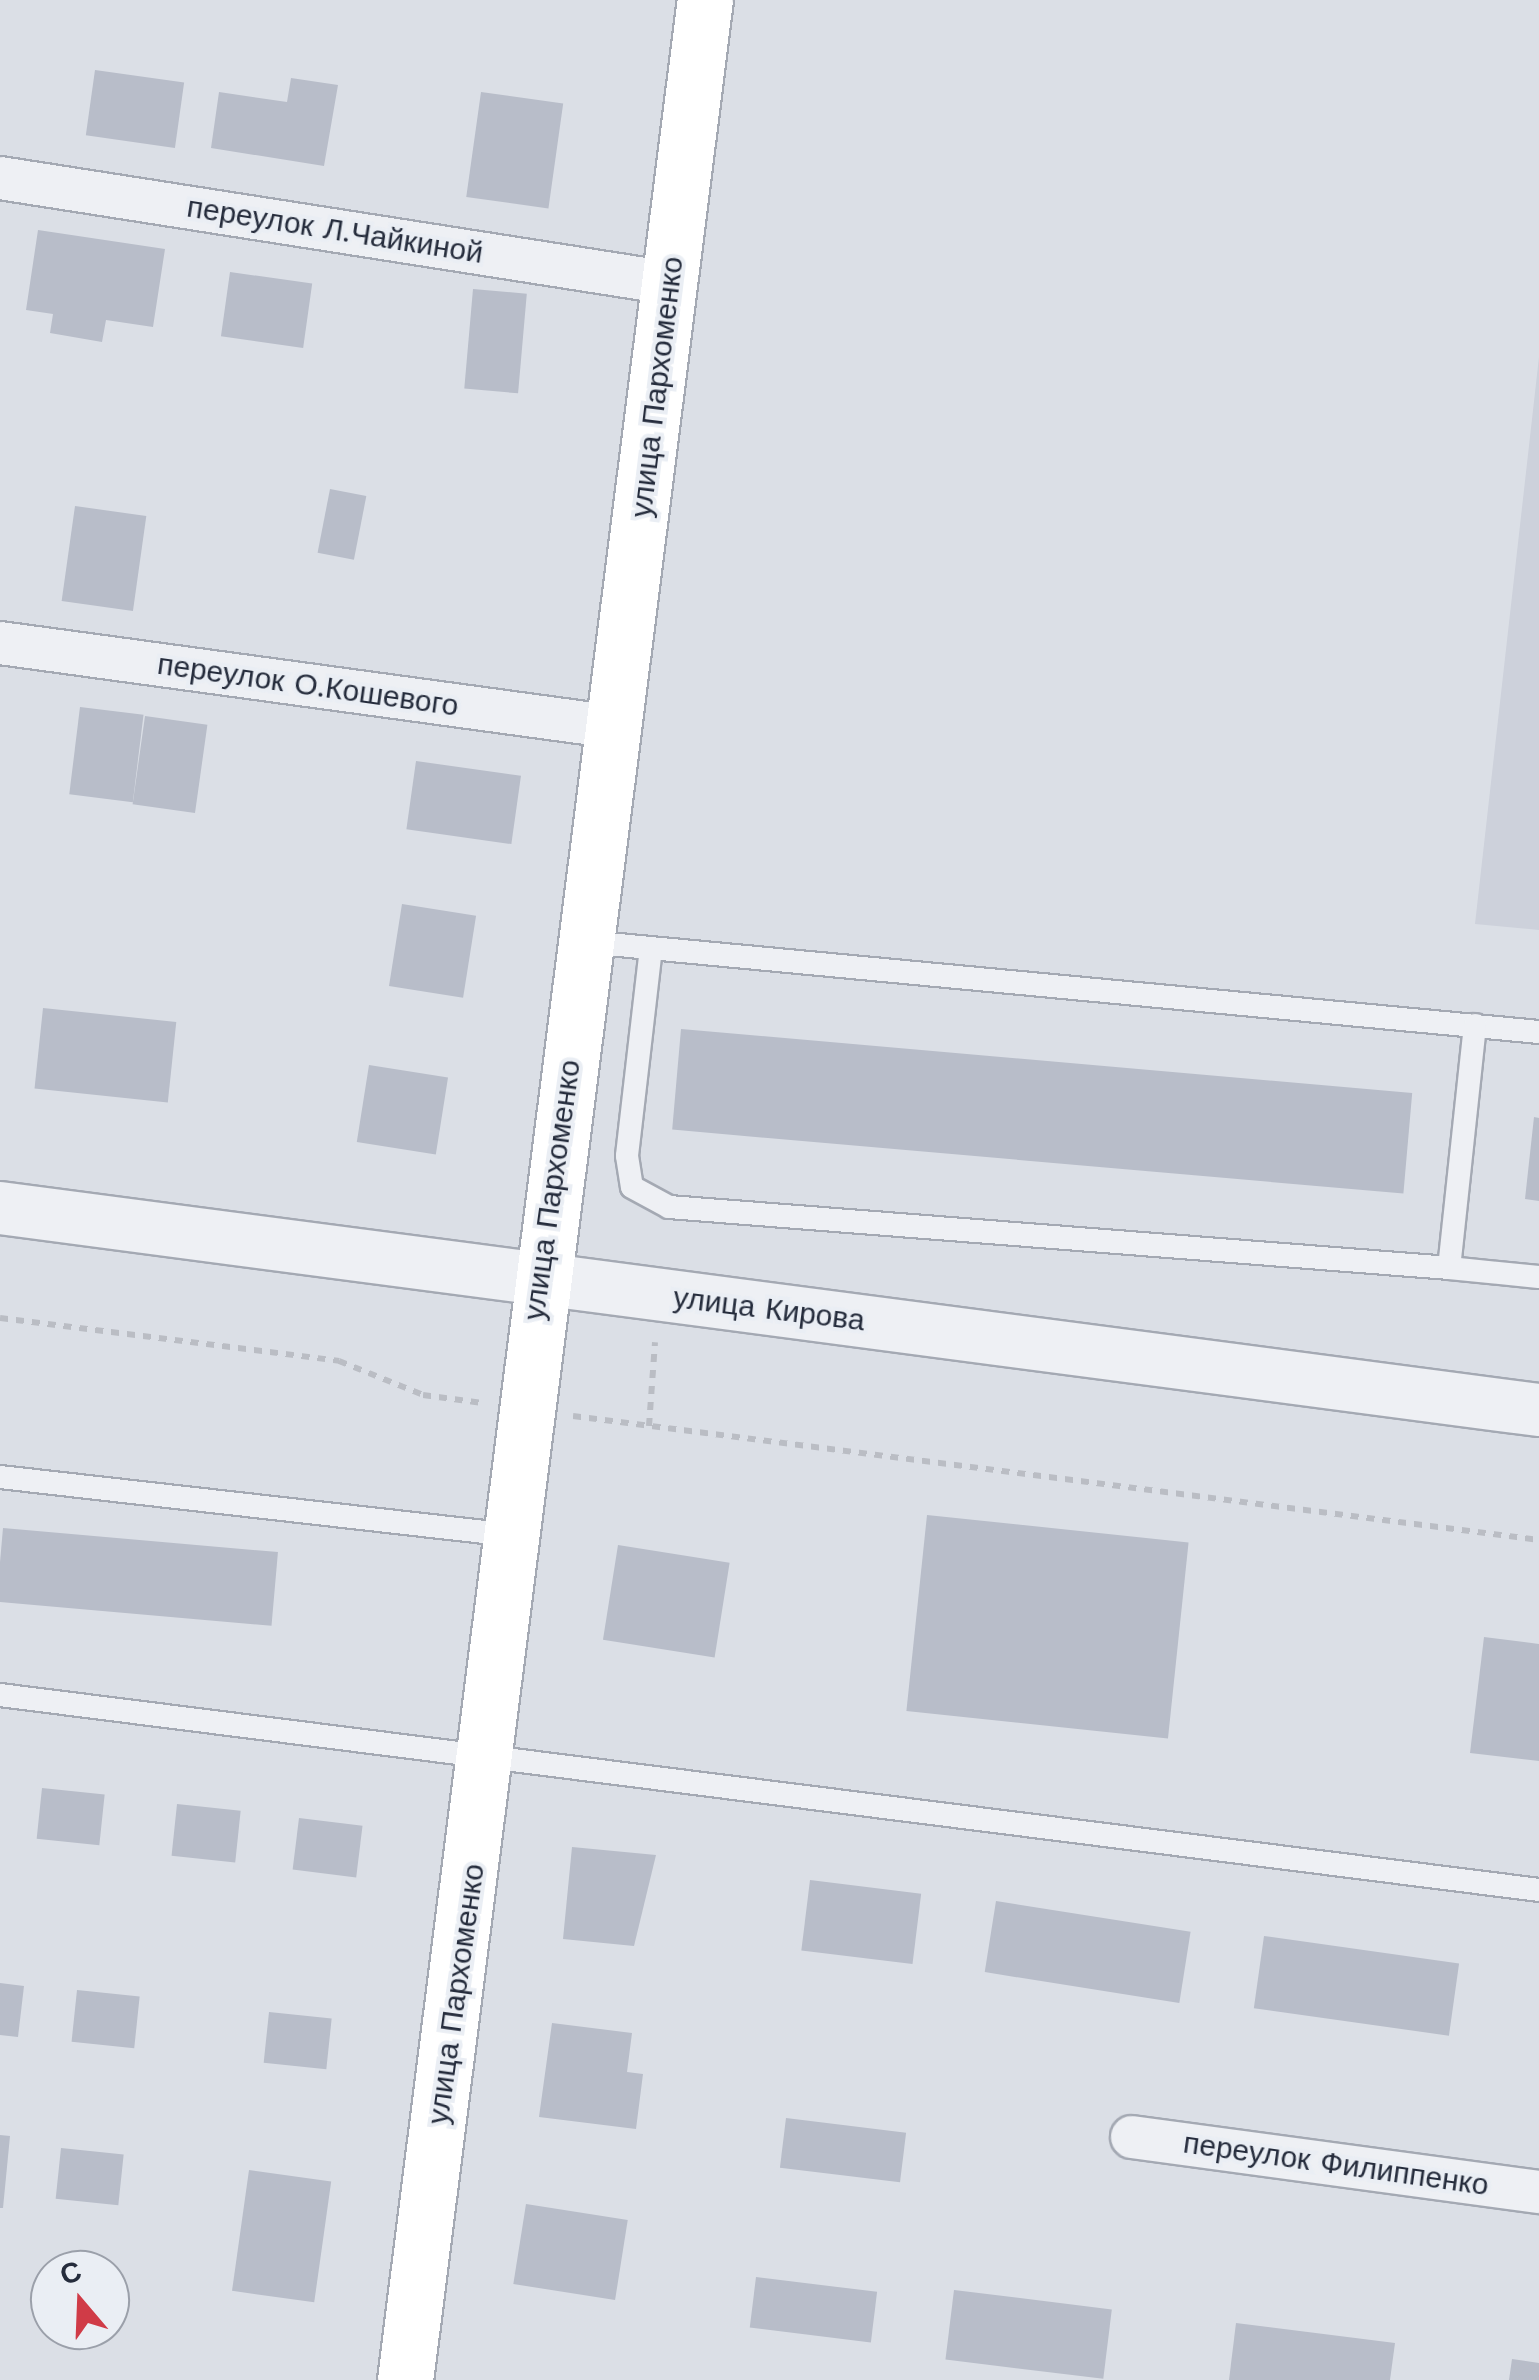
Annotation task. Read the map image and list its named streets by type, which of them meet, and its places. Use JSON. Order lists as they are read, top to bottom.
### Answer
{
  "streets": {
    "main road": ["улица Пархоменко"],
    "street": [
      "переулок Л.Чайкиной",
      "переулок О.Кошевого",
      "улица Кирова",
      "переулок Филиппенко"
    ]
  },
  "crossings": [
    ["переулок Л.Чайкиной", "улица Пархоменко"],
    ["улица Пархоменко", "переулок О.Кошевого"],
    ["улица Пархоменко", "улица Кирова"]
  ],
  "north": "top"
}
